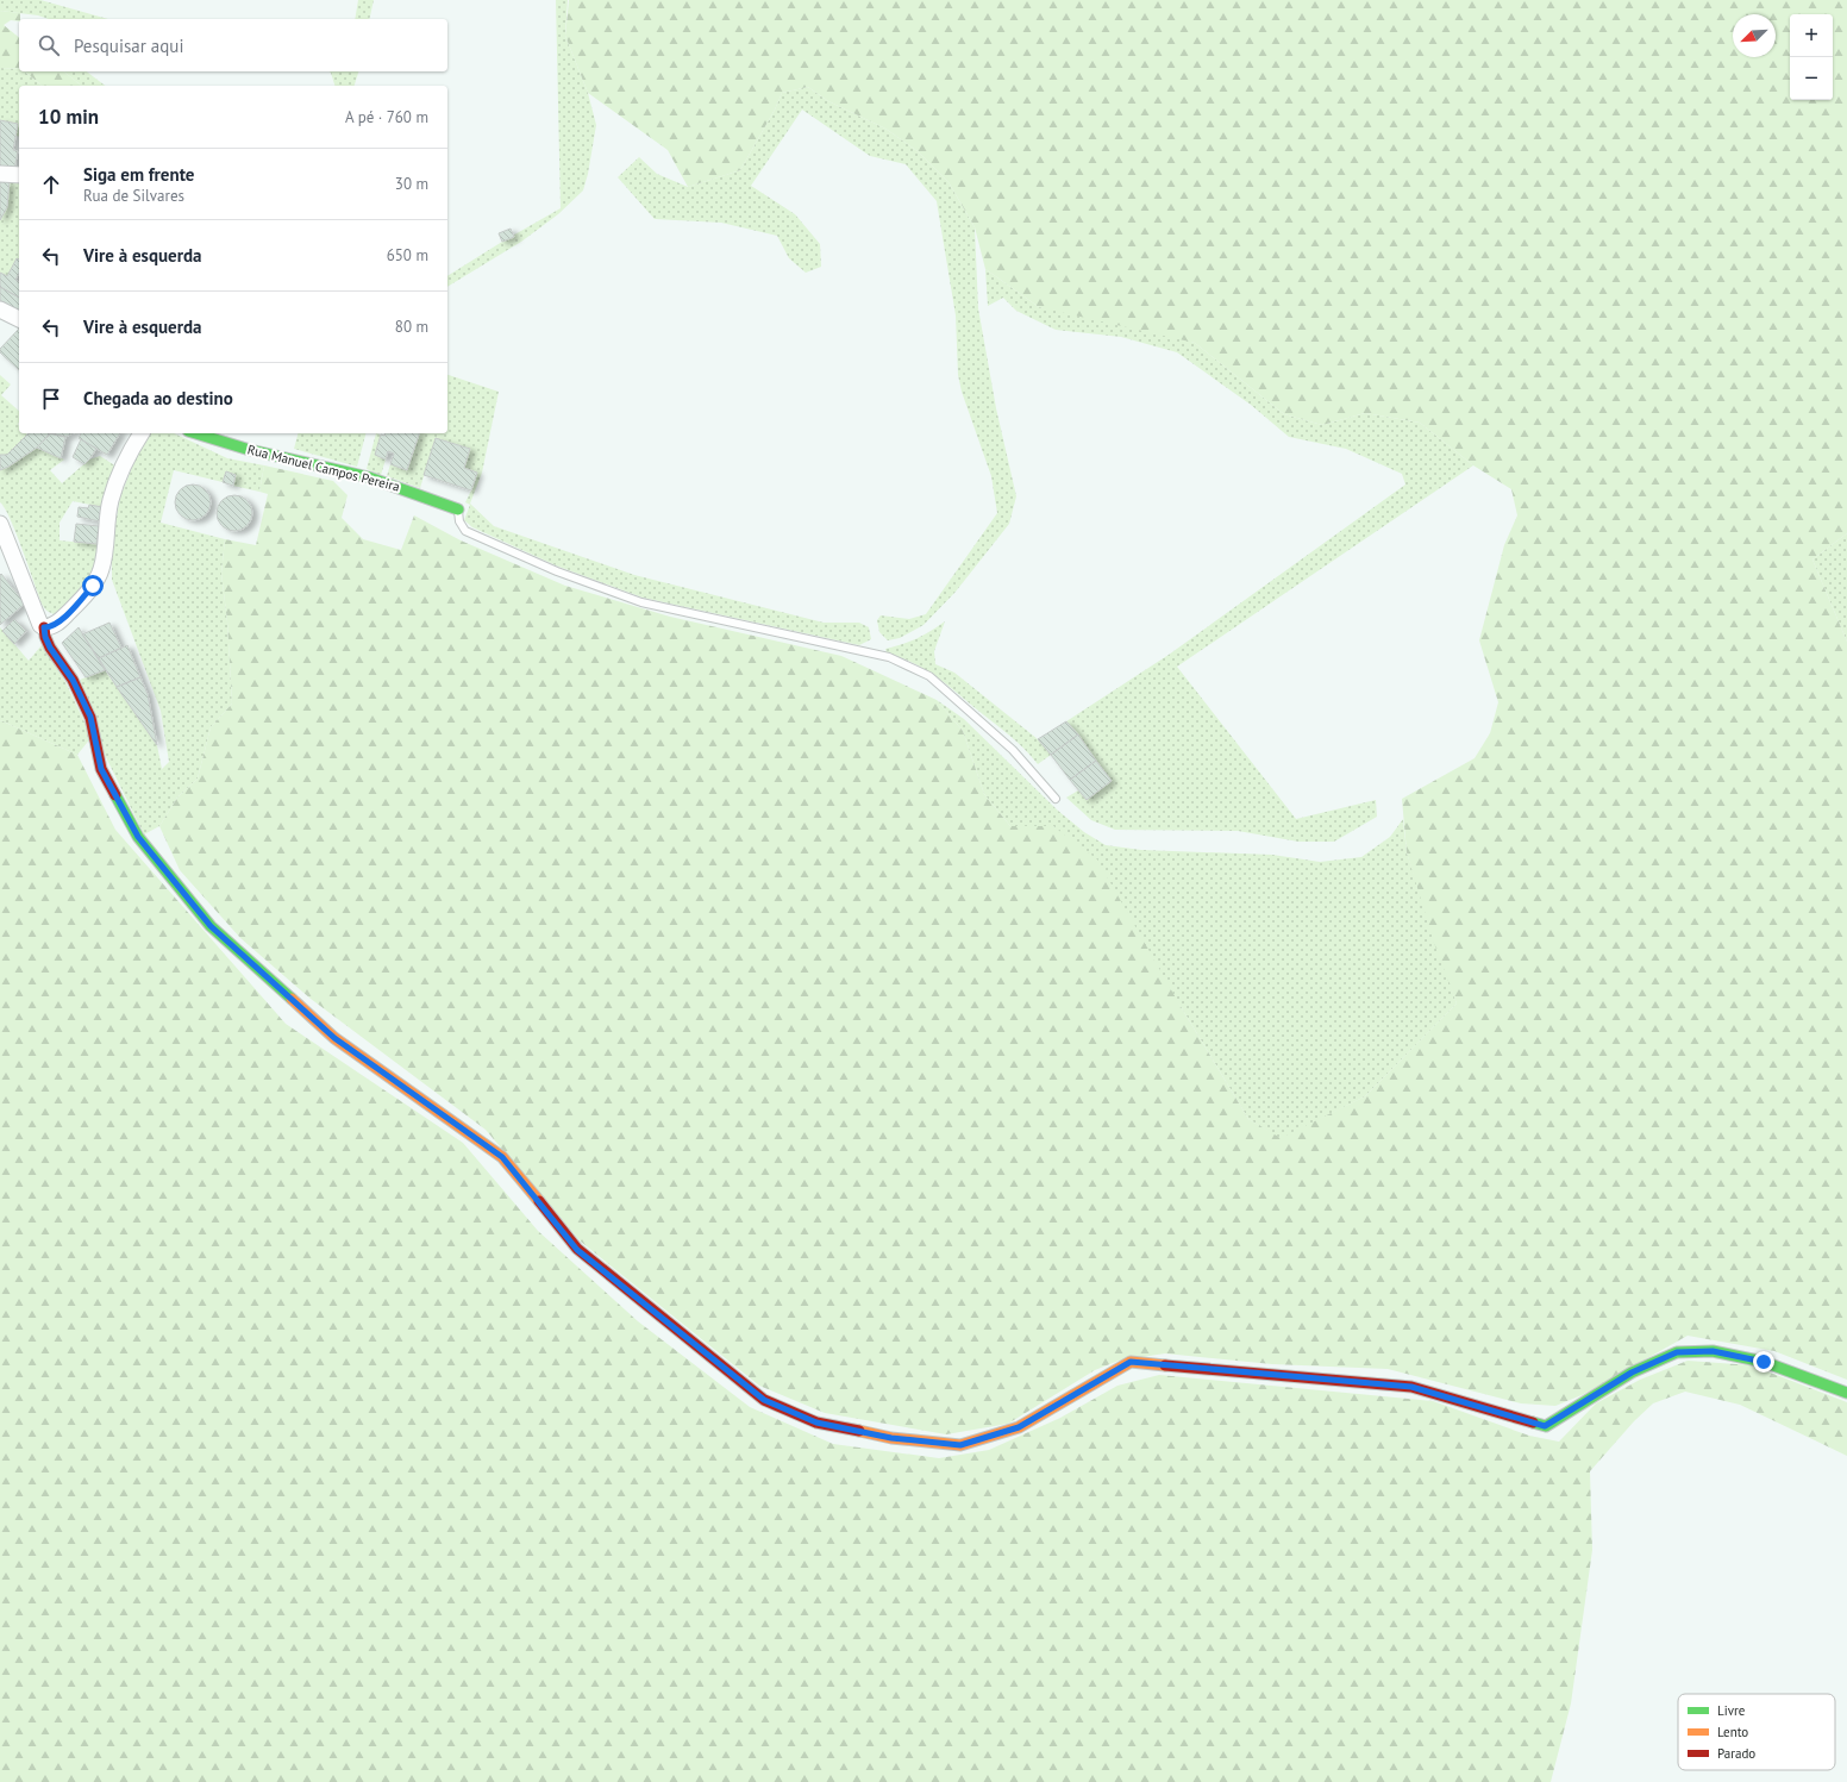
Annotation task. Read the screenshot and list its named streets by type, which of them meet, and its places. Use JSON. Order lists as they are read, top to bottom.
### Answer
{
  "streets": {
    "street": ["Rua Manuel Campos Pereira"]
  },
  "legend": ["Livre", "Lento", "Parado"],
  "north": "bottom left",
  "page": {
    "map_buttons": ["+", "−"],
    "search": "Pesquisar aqui",
    "heading": ["10 min", "A pé · 760 m"],
    "list": [
      ["Siga em frente", "Rua de Silvares", "30 m"],
      ["Vire à esquerda", "650 m"],
      ["Vire à esquerda", "80 m"],
      "Chegada ao destino"
    ]
  }
}
